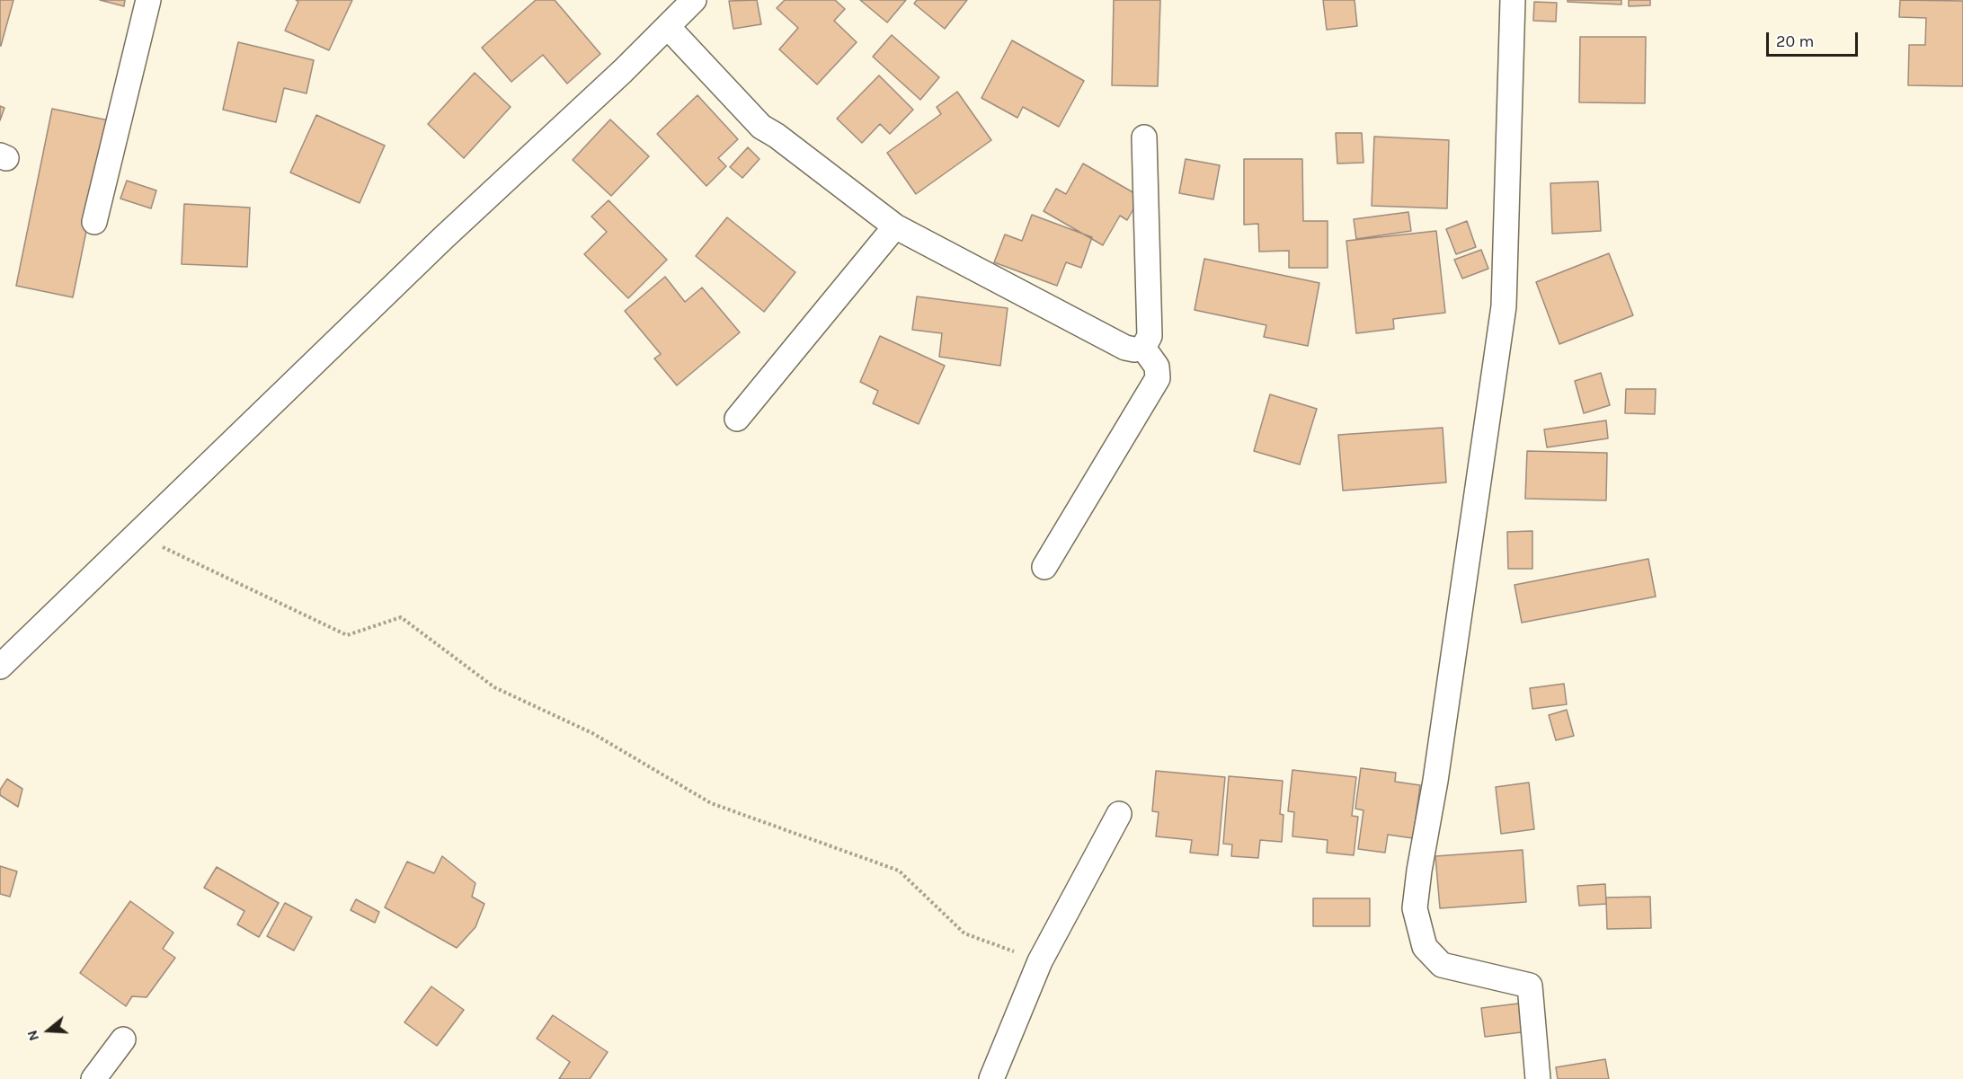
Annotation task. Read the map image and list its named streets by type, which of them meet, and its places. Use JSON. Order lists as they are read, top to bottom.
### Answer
{
  "scale_bar": "20 m",
  "north": "left"
}
